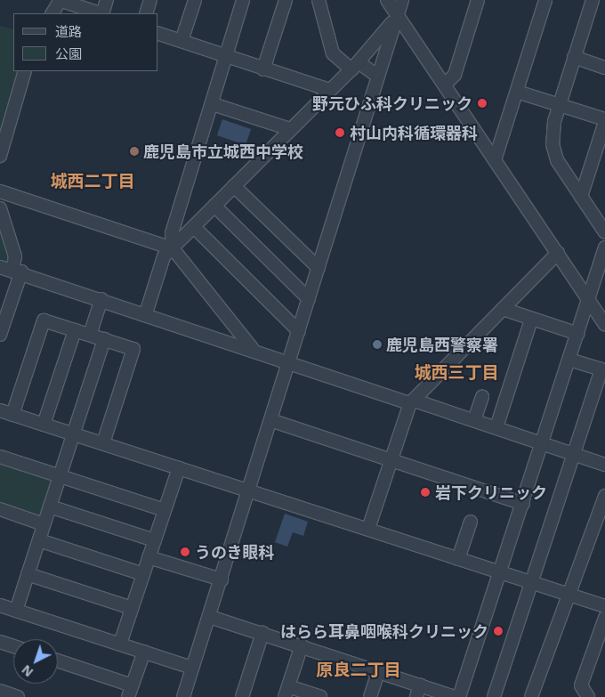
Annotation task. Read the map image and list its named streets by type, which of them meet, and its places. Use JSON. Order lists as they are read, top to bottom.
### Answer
{
  "districts": ["城西二丁目", "城西三丁目", "原良二丁目"],
  "places": [
    "野元ひふ科クリニック",
    "村山内科循環器科",
    "鹿児島市立城西中学校",
    "鹿児島西警察署",
    "岩下クリニック",
    "うのき眼科",
    "はらら耳鼻咽喉科クリニック"
  ],
  "legend": ["道路", "公園"],
  "north": "bottom left"
}
